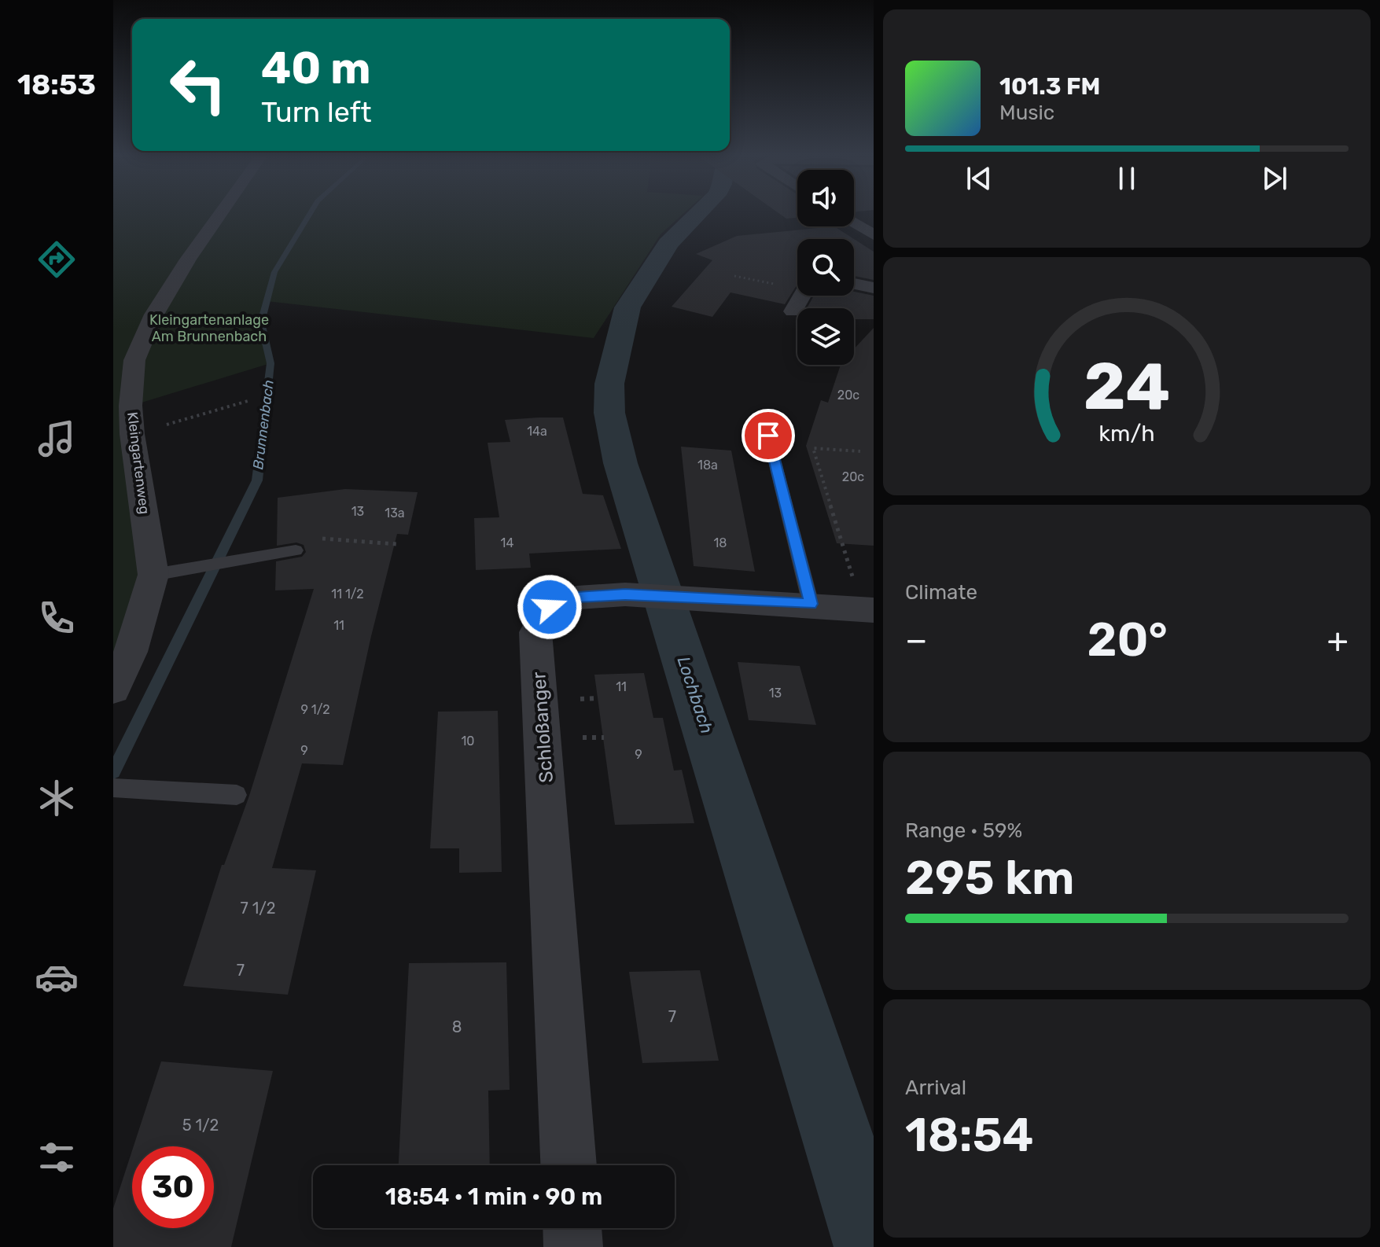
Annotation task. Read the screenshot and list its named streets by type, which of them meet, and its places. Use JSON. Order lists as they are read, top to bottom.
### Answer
{
  "streets": {
    "street": ["Kleingartenweg", "Schloßanger"]
  },
  "water": ["Brunnenbach", "Lochbach"],
  "parks": ["Kleingartenanlage Am Brunnenbach"],
  "house_numbers": [
    "20c",
    "14a",
    "18a",
    "20c",
    "13",
    "13a",
    "14",
    "18",
    "11 1/2",
    "11",
    "11",
    "13",
    "9 1/2",
    "10",
    "9",
    "9",
    "7 1/2",
    "7",
    "7",
    "8",
    "5 1/2"
  ],
  "page": {
    "tabs": "18:53",
    "turn": ["40 m", "Turn left"],
    "song": ["101.3 FM", "Music"],
    "tile": [
      "Climate",
      ["Range · 59%", "295 km"],
      ["Arrival", "18:54"]
    ],
    "heat": ["−", "20°", "+"],
    "limit": "30",
    "trip": "18:54 · 1 min · 90 m",
    "gauge": ["24", "km/h"]
  }
}
